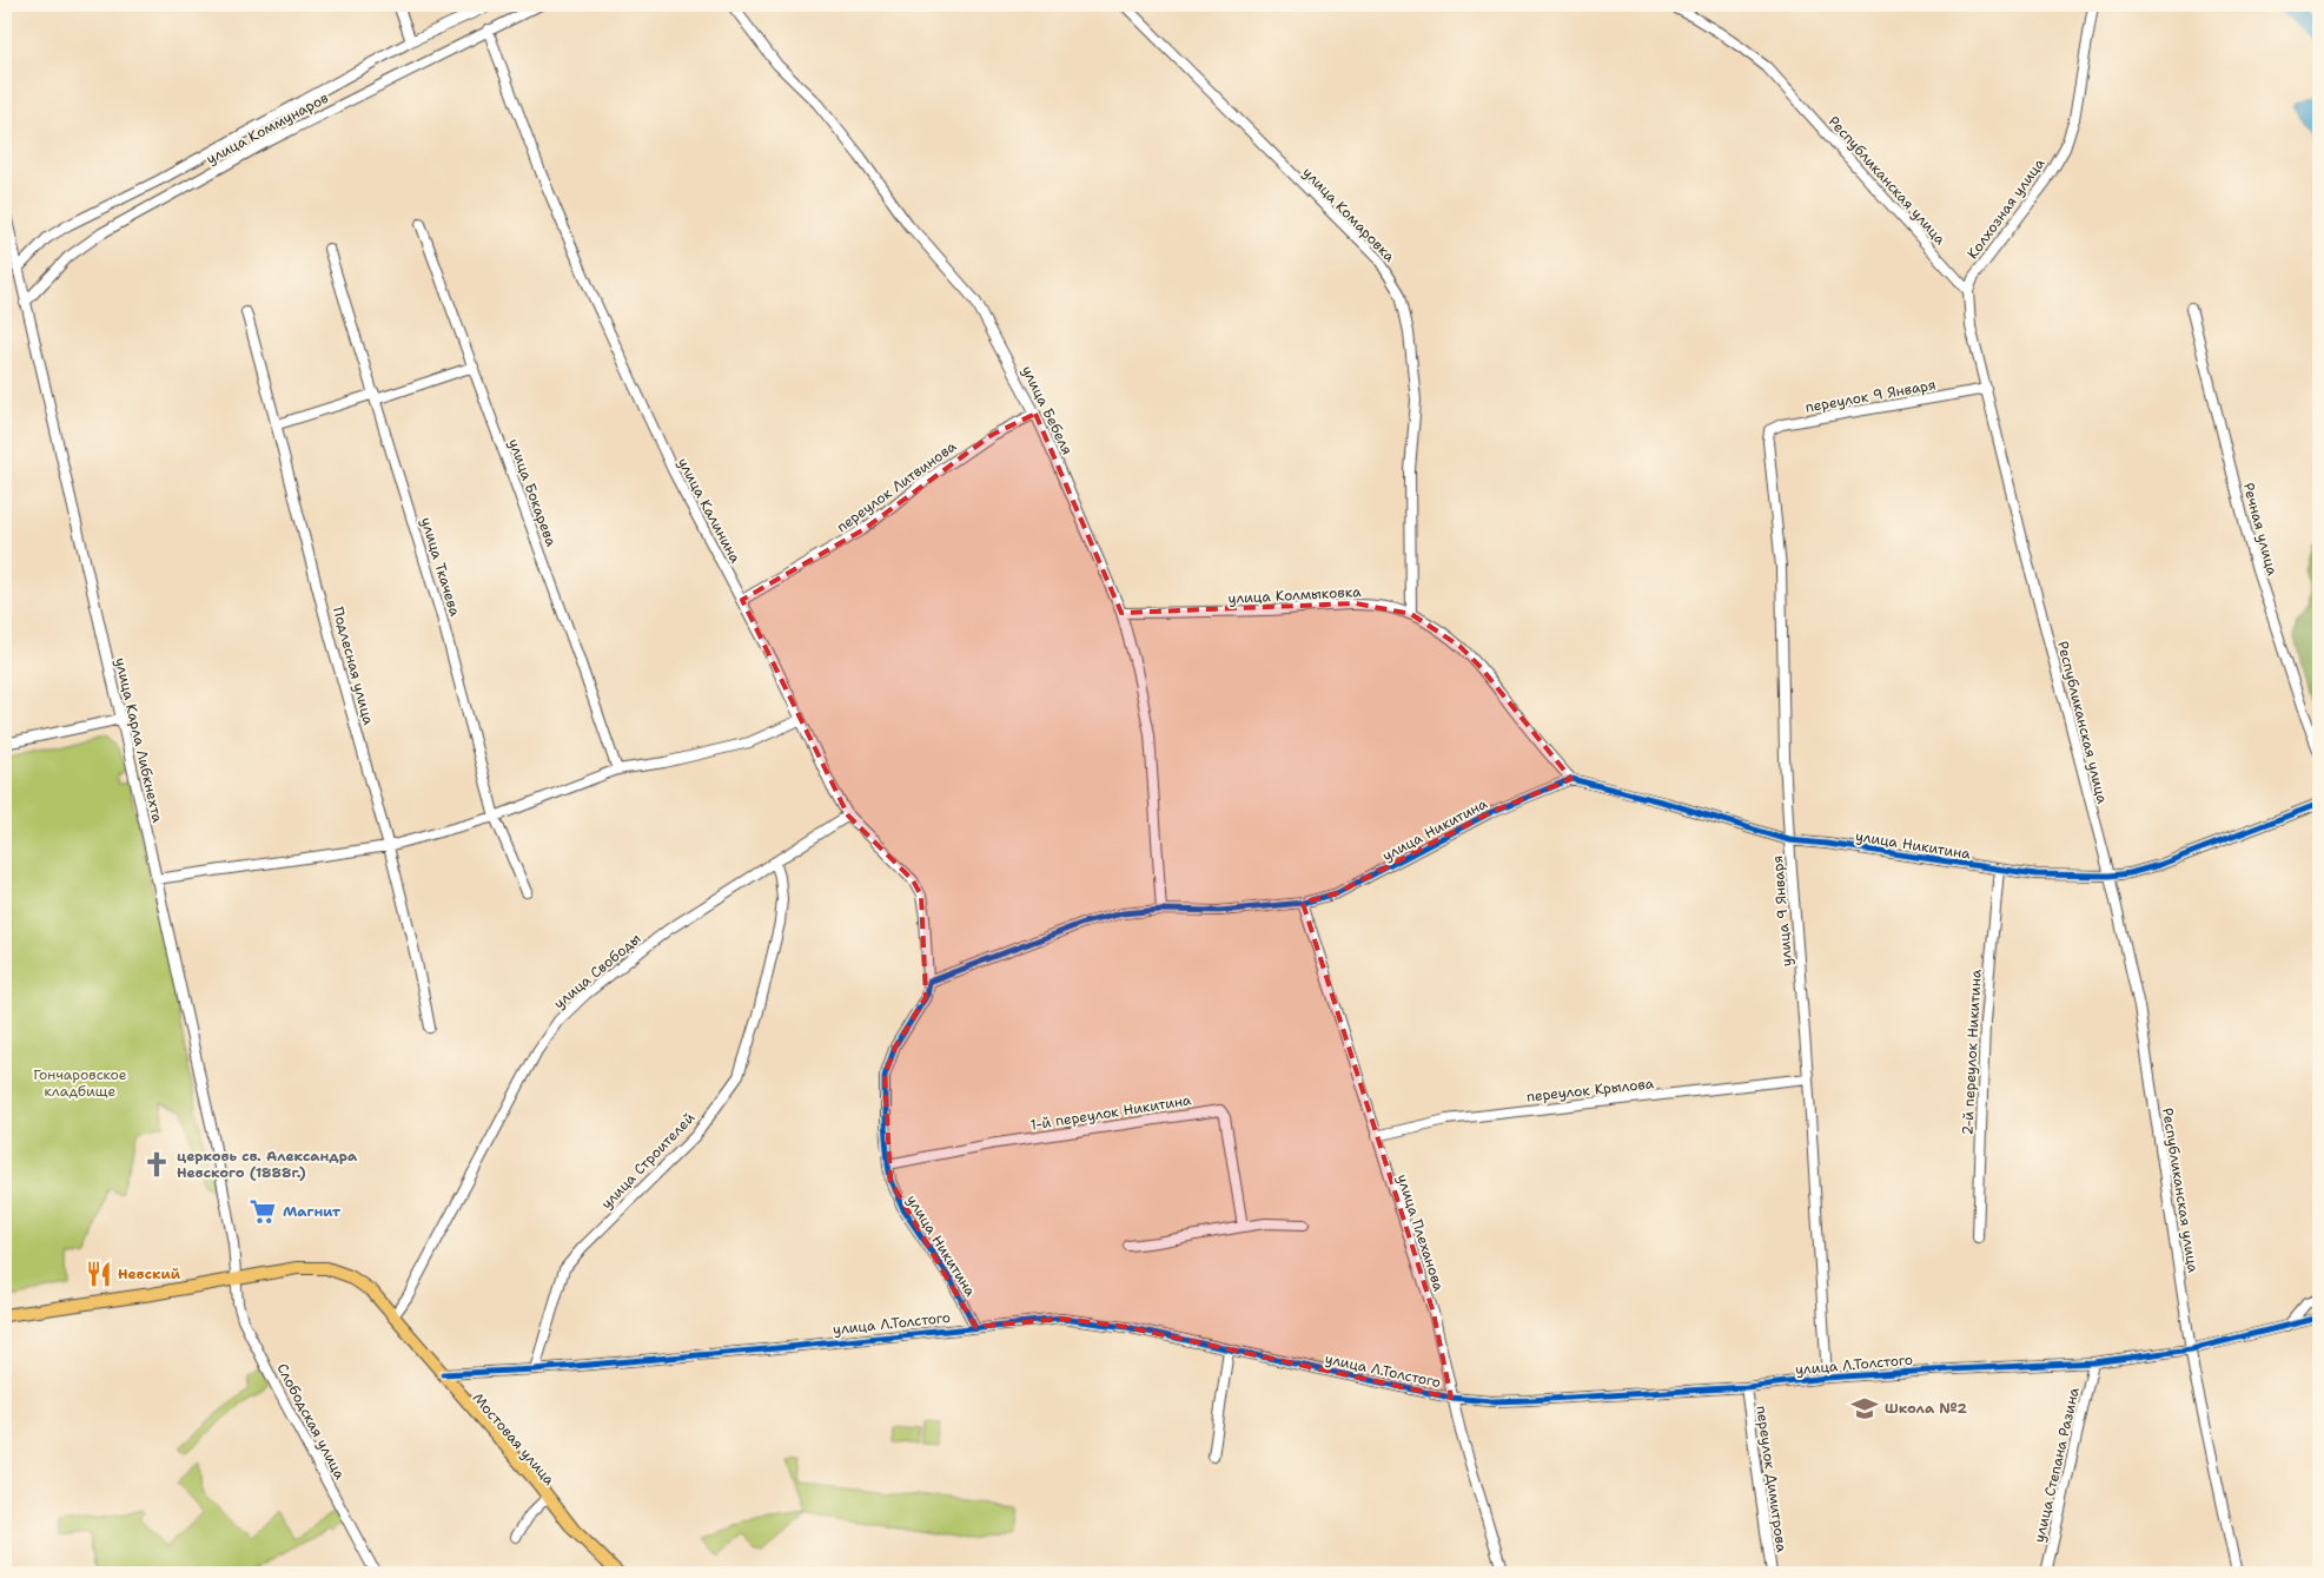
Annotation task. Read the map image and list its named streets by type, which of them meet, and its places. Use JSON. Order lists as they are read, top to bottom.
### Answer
{
  "streets": {
    "main road": ["Мостовая улица"],
    "street": [
      "улица Коммунаров",
      "Республиканская улица",
      "Колхозная улица",
      "улица Комаровка",
      "переулок 9 Января",
      "улица Бебеля",
      "переулок Литвинова",
      "улица Бокарева",
      "улица Калинина",
      "Речная улица",
      "улица Ткачева",
      "улица Колмыковка",
      "Подлесная улица",
      "улица Карла Либкнехта",
      "улица Никитина",
      "улица 9 Января",
      "улица Свободы",
      "2-й переулок Никитина",
      "переулок Крылова",
      "1-й переулок Никитина",
      "улица Строителей",
      "улица Плеханова",
      "улица Л.Толстого",
      "Слободская улица",
      "улица Степана Разина",
      "переулок Димитрова"
    ]
  },
  "crossings": [
    ["улица Коммунаров", "улица Калинина"],
    ["улица Коммунаров", "улица Карла Либкнехта"],
    ["Республиканская улица", "Колхозная улица"],
    ["Республиканская улица", "переулок 9 Января"],
    ["Республиканская улица", "улица Никитина"],
    ["Республиканская улица", "улица Л.Толстого"],
    ["улица Комаровка", "улица Колмыковка"],
    ["переулок 9 Января", "улица 9 Января"],
    ["улица Бебеля", "переулок Литвинова"],
    ["улица Бебеля", "улица Колмыковка"],
    ["улица Бебеля", "улица Никитина"],
    ["переулок Литвинова", "улица Калинина"],
    ["улица Калинина", "улица Никитина"],
    ["улица Калинина", "улица Свободы"],
    ["улица Колмыковка", "улица Никитина"],
    ["улица Карла Либкнехта", "Слободская улица"],
    ["улица Карла Либкнехта", "Мостовая улица"],
    ["улица Никитина", "улица 9 Января"],
    ["улица Никитина", "2-й переулок Никитина"],
    ["улица Никитина", "1-й переулок Никитина"],
    ["улица Никитина", "улица Плеханова"],
    ["улица Никитина", "улица Л.Толстого"],
    ["улица 9 Января", "переулок Крылова"],
    ["улица 9 Января", "улица Л.Толстого"],
    ["улица Свободы", "улица Строителей"],
    ["улица Свободы", "Мостовая улица"],
    ["переулок Крылова", "улица Плеханова"],
    ["улица Строителей", "улица Л.Толстого"],
    ["улица Плеханова", "улица Л.Толстого"],
    ["улица Л.Толстого", "Мостовая улица"],
    ["улица Л.Толстого", "улица Степана Разина"],
    ["улица Л.Толстого", "переулок Димитрова"],
    ["Слободская улица", "Мостовая улица"]
  ],
  "parks": ["Гончаровское кладбище"],
  "places": {
    "church": ["церковь св. Александра Невского (1888г.)"],
    "supermarket": ["Магнит"],
    "restaurant": ["Невский"],
    "school or university": ["Школа №2"]
  }
}
